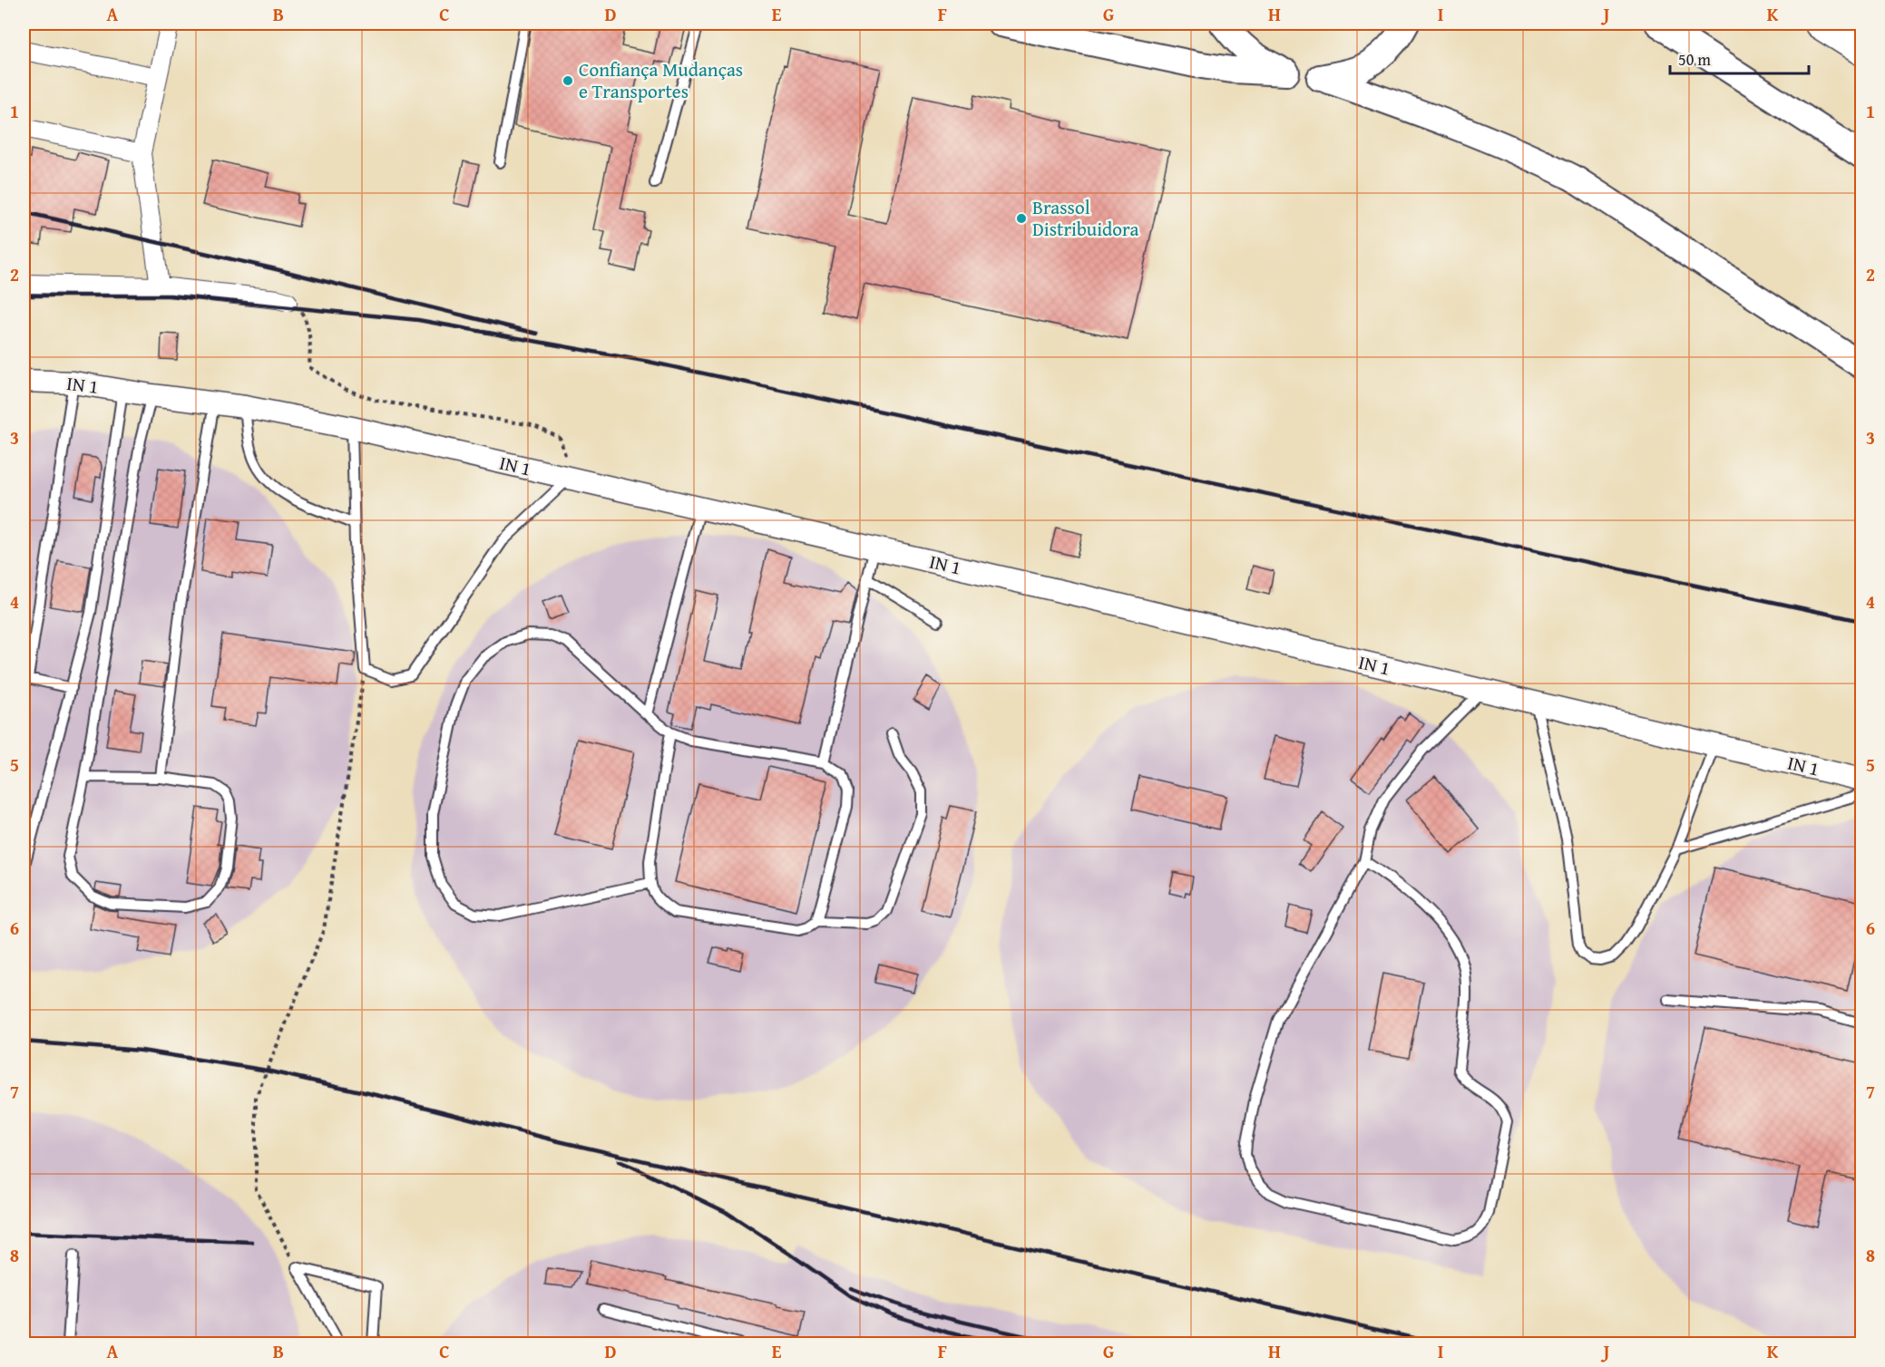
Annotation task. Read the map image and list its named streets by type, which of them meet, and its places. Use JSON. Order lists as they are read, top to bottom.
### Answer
{
  "streets": {
    "street": ["IN 1"]
  },
  "places": ["Confiança Mudanças e Transportes", "Brassol Distribuidora"],
  "scale_bar": "50 m",
  "grid": {
    "columns": [
      "A",
      "B",
      "C",
      "D",
      "E",
      "F",
      "G",
      "H",
      "I",
      "J",
      "K"
    ],
    "rows": [
      "1",
      "2",
      "3",
      "4",
      "5",
      "6",
      "7",
      "8"
    ]
  }
}
